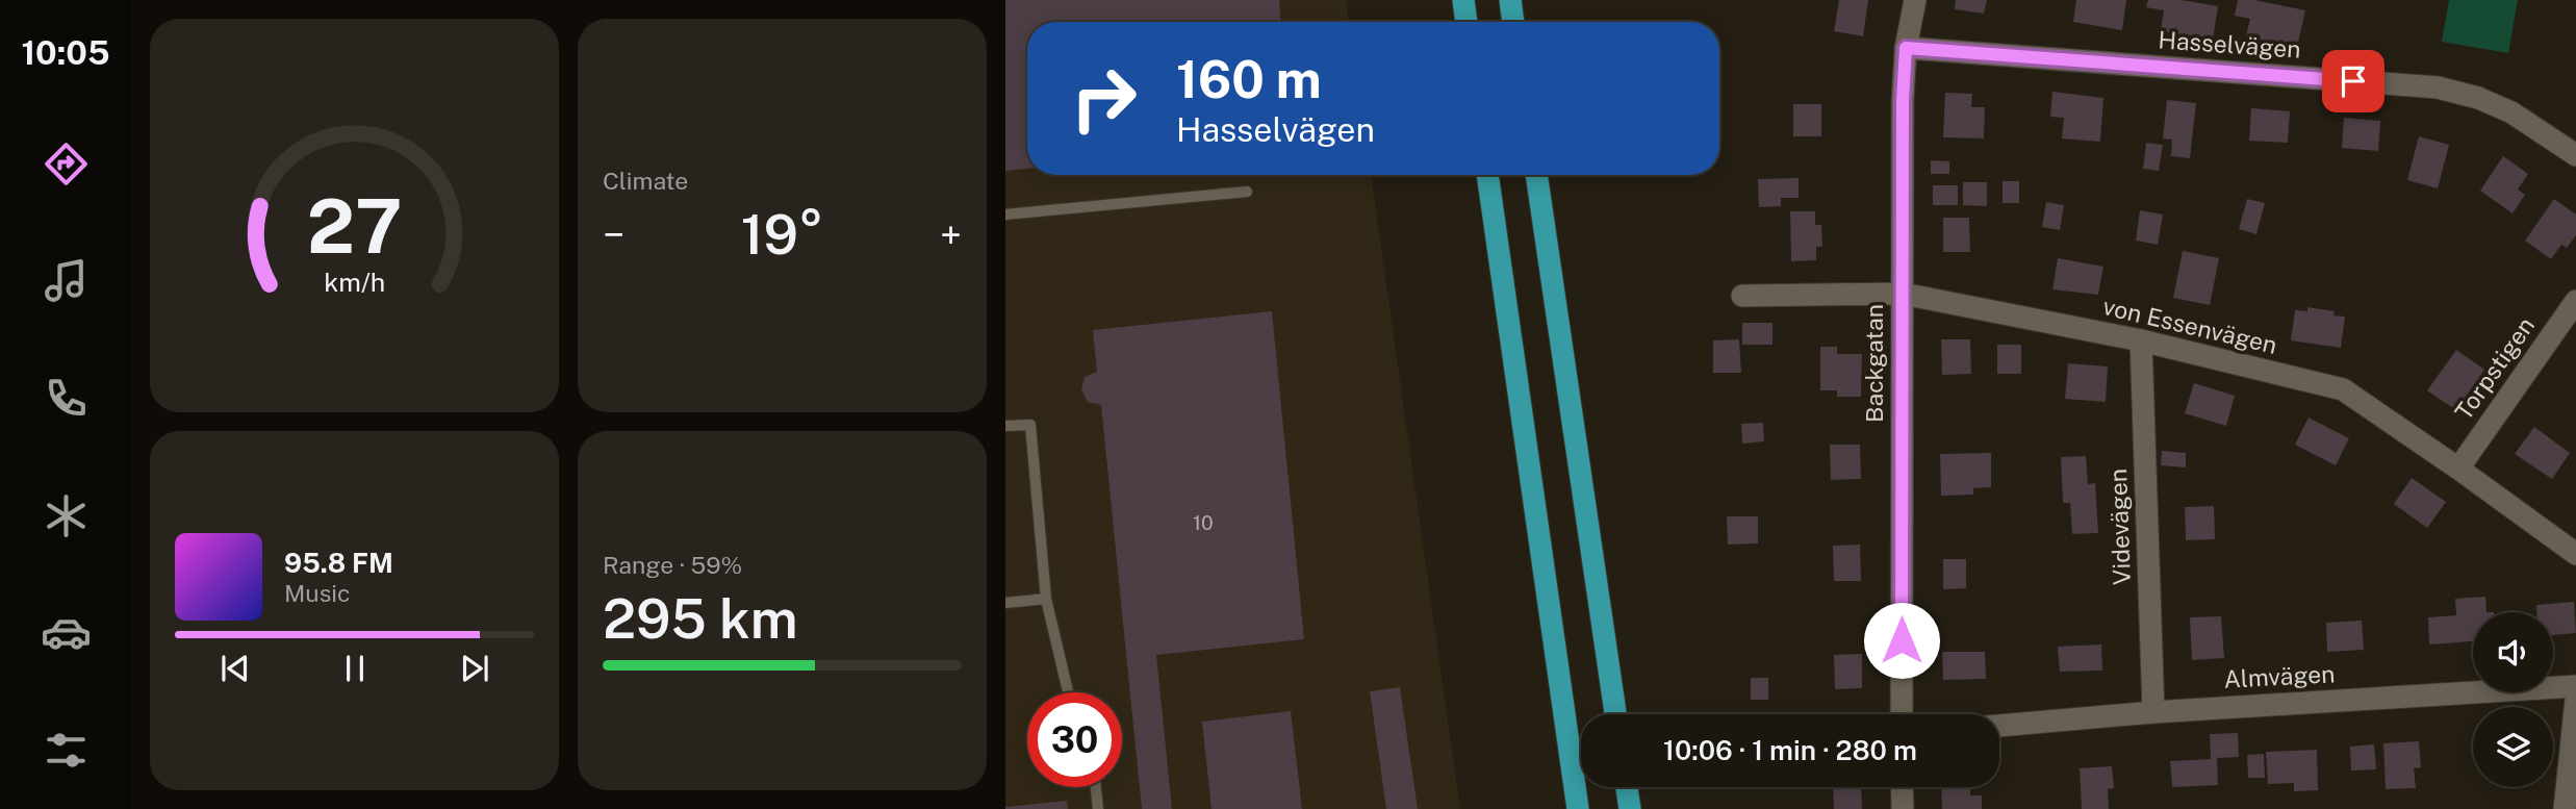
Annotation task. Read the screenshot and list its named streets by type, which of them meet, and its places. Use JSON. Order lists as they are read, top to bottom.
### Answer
{
  "streets": {
    "street": [
      "Hasselvägen",
      "von Essenvägen",
      "Backgatan",
      "Torpstigen",
      "Videvägen",
      "Almvägen"
    ]
  },
  "crossings": [
    ["Hasselvägen", "Backgatan"],
    ["von Essenvägen", "Backgatan"],
    ["von Essenvägen", "Torpstigen"],
    ["von Essenvägen", "Videvägen"],
    ["Videvägen", "Almvägen"]
  ],
  "house_numbers": ["10"],
  "page": {
    "tabs": "10:05",
    "tile": [
      "Climate",
      ["Range · 59%", "295 km"]
    ],
    "turn": ["160 m", "Hasselvägen"],
    "heat": ["−", "19°", "+"],
    "song": ["95.8 FM", "Music"],
    "limit": "30",
    "trip": "10:06 · 1 min · 280 m",
    "gauge": ["27", "km/h"]
  }
}
